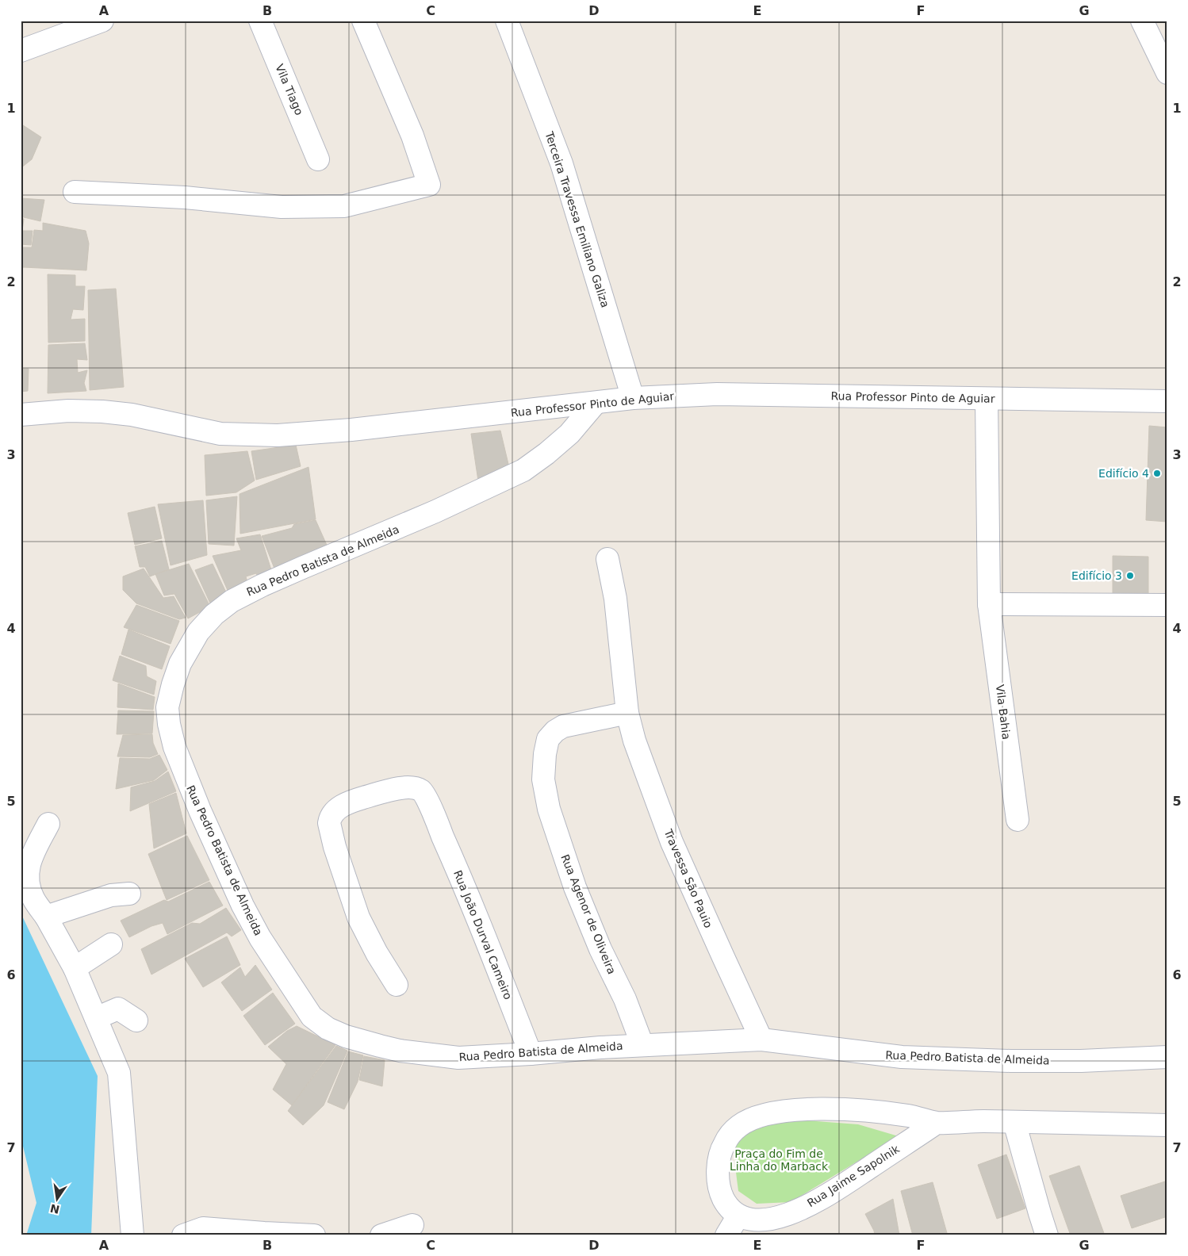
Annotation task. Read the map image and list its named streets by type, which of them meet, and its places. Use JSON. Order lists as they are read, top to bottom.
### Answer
{
  "streets": {
    "street": [
      "Vila Tiago",
      "Terceira Travessa Emiliano Galiza",
      "Rua Professor Pinto de Aguiar",
      "Rua Pedro Batista de Almeida",
      "Vila Bahia",
      "Travessa São Pauio",
      "Rua Agenor de Oliveira",
      "Rua João Durval Cameiro",
      "Rua Jaime Sapolnik"
    ]
  },
  "crossings": [
    ["Terceira Travessa Emiliano Galiza", "Rua Professor Pinto de Aguiar"],
    ["Rua Professor Pinto de Aguiar", "Rua Pedro Batista de Almeida"],
    ["Rua Professor Pinto de Aguiar", "Vila Bahia"],
    ["Rua Pedro Batista de Almeida", "Travessa São Pauio"],
    ["Rua Pedro Batista de Almeida", "Rua Agenor de Oliveira"],
    ["Rua Pedro Batista de Almeida", "Rua João Durval Cameiro"],
    ["Travessa São Pauio", "Rua Agenor de Oliveira"]
  ],
  "parks": ["Praça do Fim de Linha do Marback"],
  "places": ["Edifício 4", "Edifício 3"],
  "north": "bottom",
  "grid": {
    "columns": [
      "A",
      "B",
      "C",
      "D",
      "E",
      "F",
      "G"
    ],
    "rows": [
      "1",
      "2",
      "3",
      "4",
      "5",
      "6",
      "7"
    ]
  }
}
